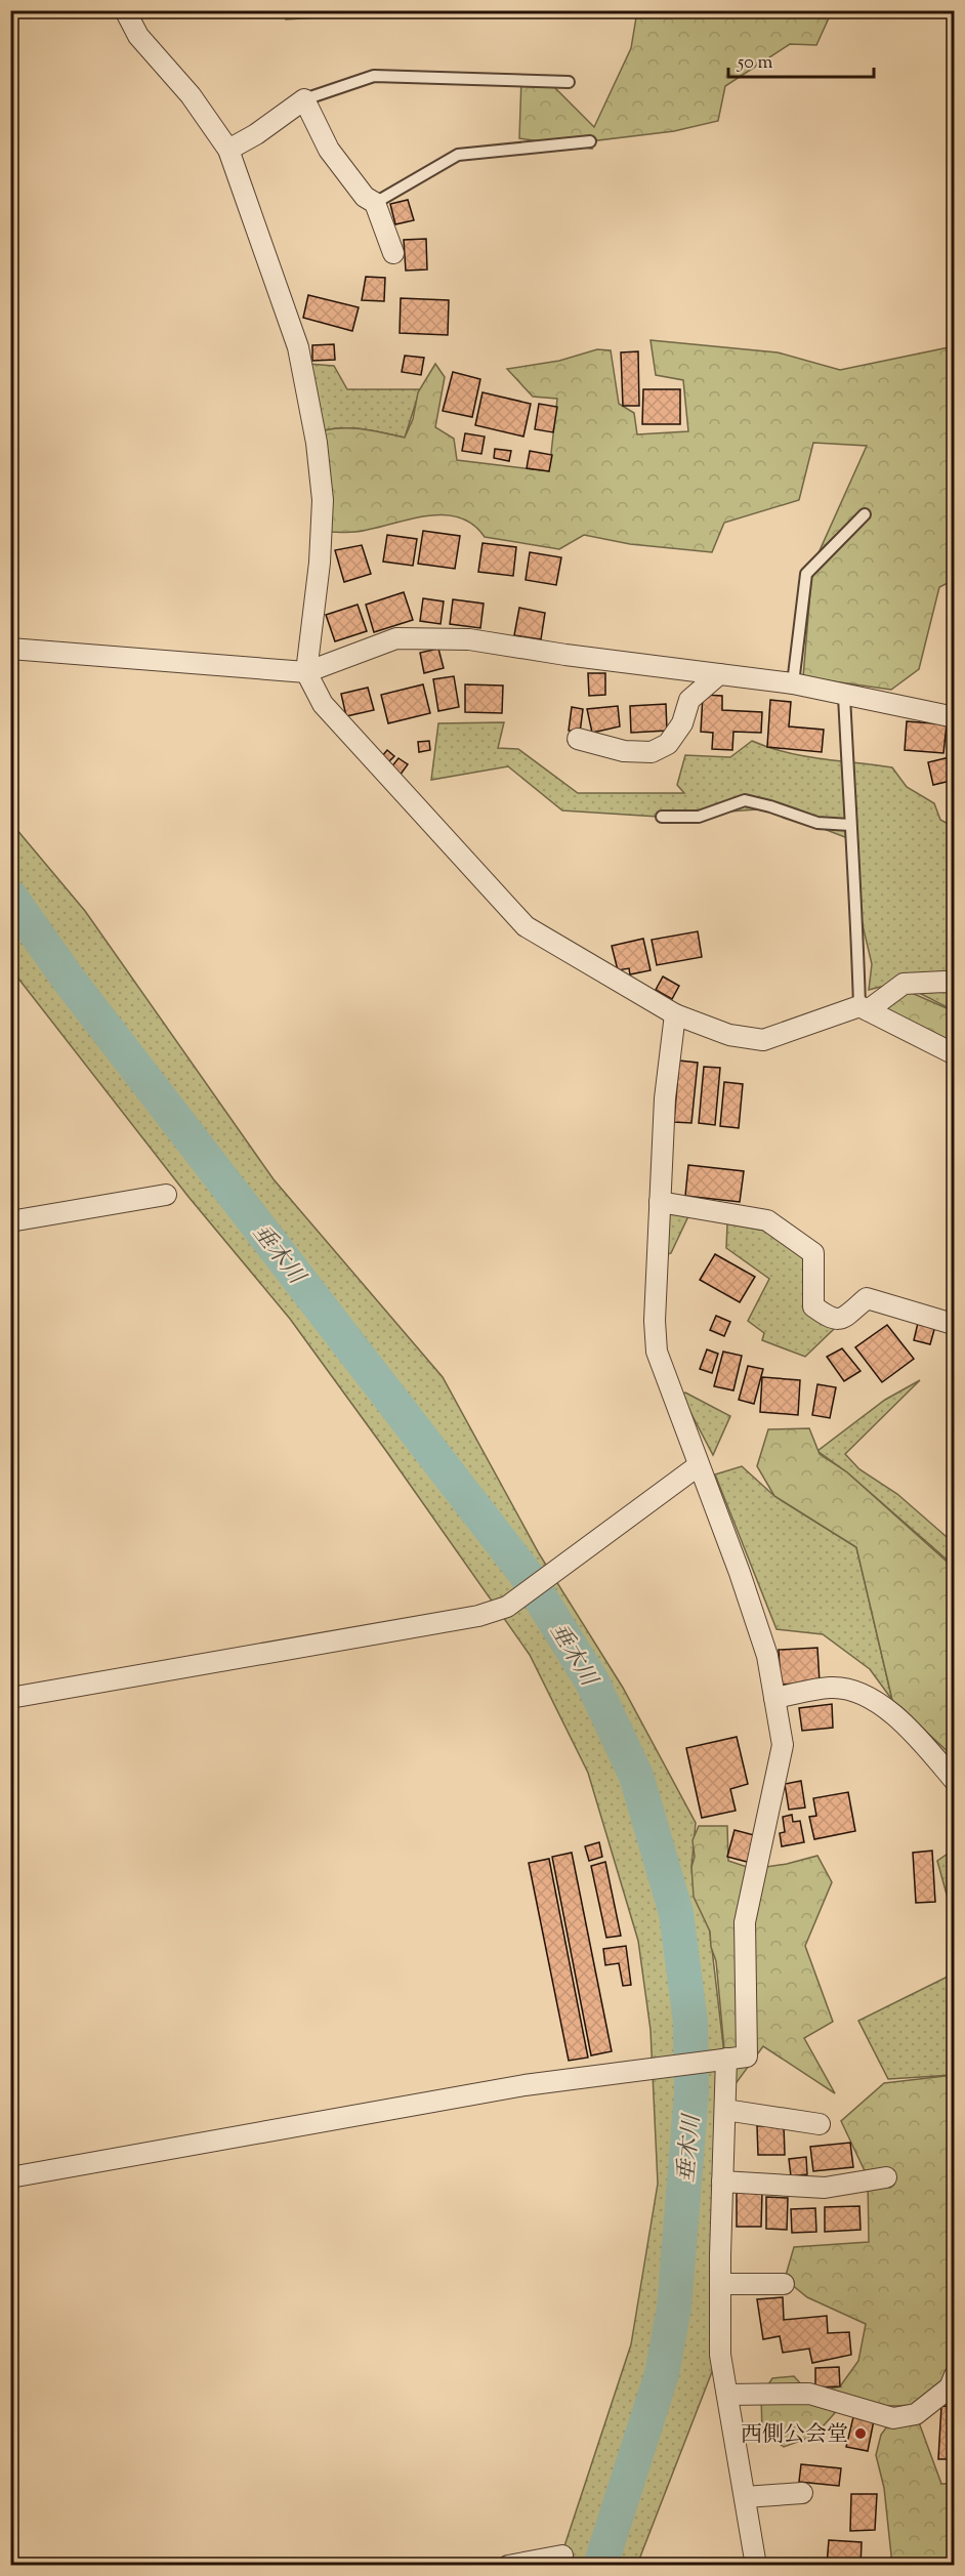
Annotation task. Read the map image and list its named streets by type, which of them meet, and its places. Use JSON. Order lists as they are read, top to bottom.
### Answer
{
  "water": ["垂木川"],
  "places": ["西側公会堂"],
  "scale_bar": "50 m"
}
